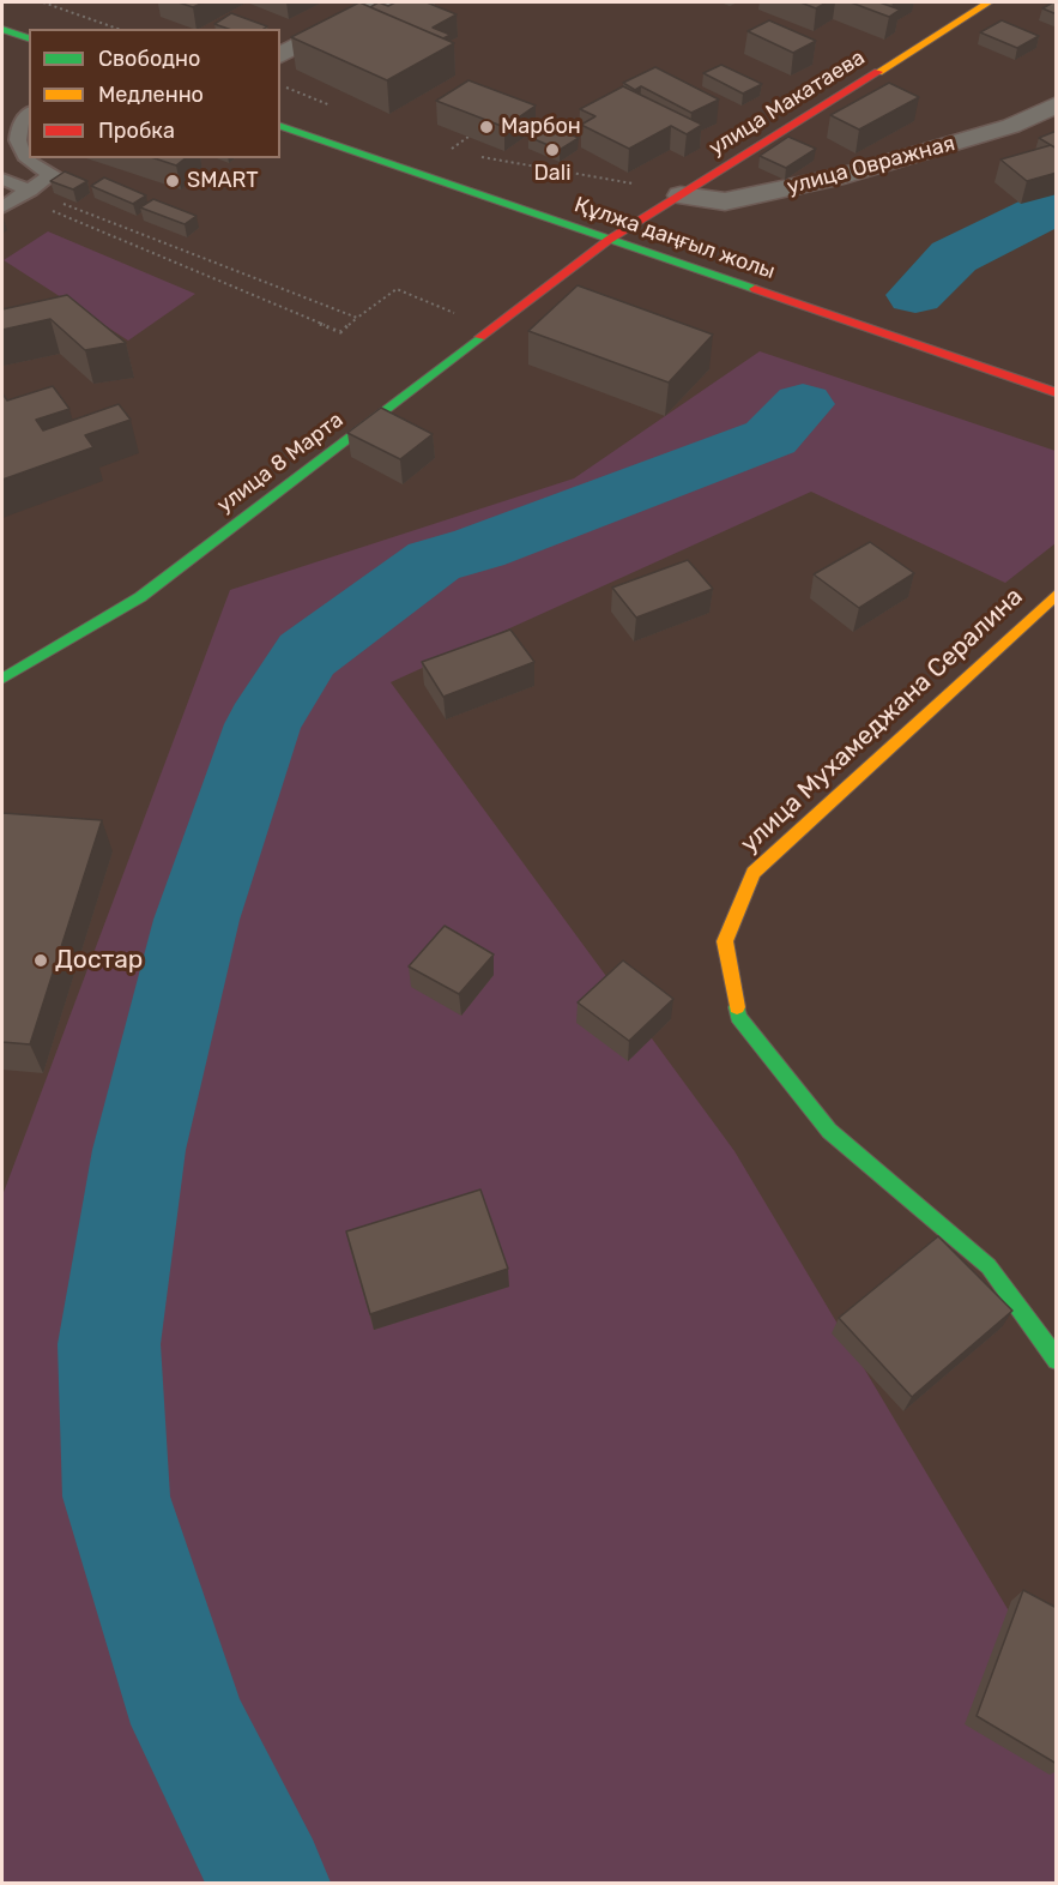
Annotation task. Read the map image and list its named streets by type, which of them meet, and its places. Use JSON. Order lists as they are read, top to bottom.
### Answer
{
  "streets": {
    "street": [
      "улица Макатаева",
      "улица Овражная",
      "Құлжа даңғыл жолы",
      "улица 8 Марта",
      "улица Мухамеджана Сералина"
    ]
  },
  "crossings": [
    ["улица Макатаева", "улица Овражная"],
    ["улица Макатаева", "Құлжа даңғыл жолы"],
    ["улица Макатаева", "улица 8 Марта"],
    ["Құлжа даңғыл жолы", "улица 8 Марта"]
  ],
  "places": [
    "Марбон",
    "Dali",
    "SMART",
    "Достар"
  ],
  "legend": ["Свободно", "Медленно", "Пробка"]
}
